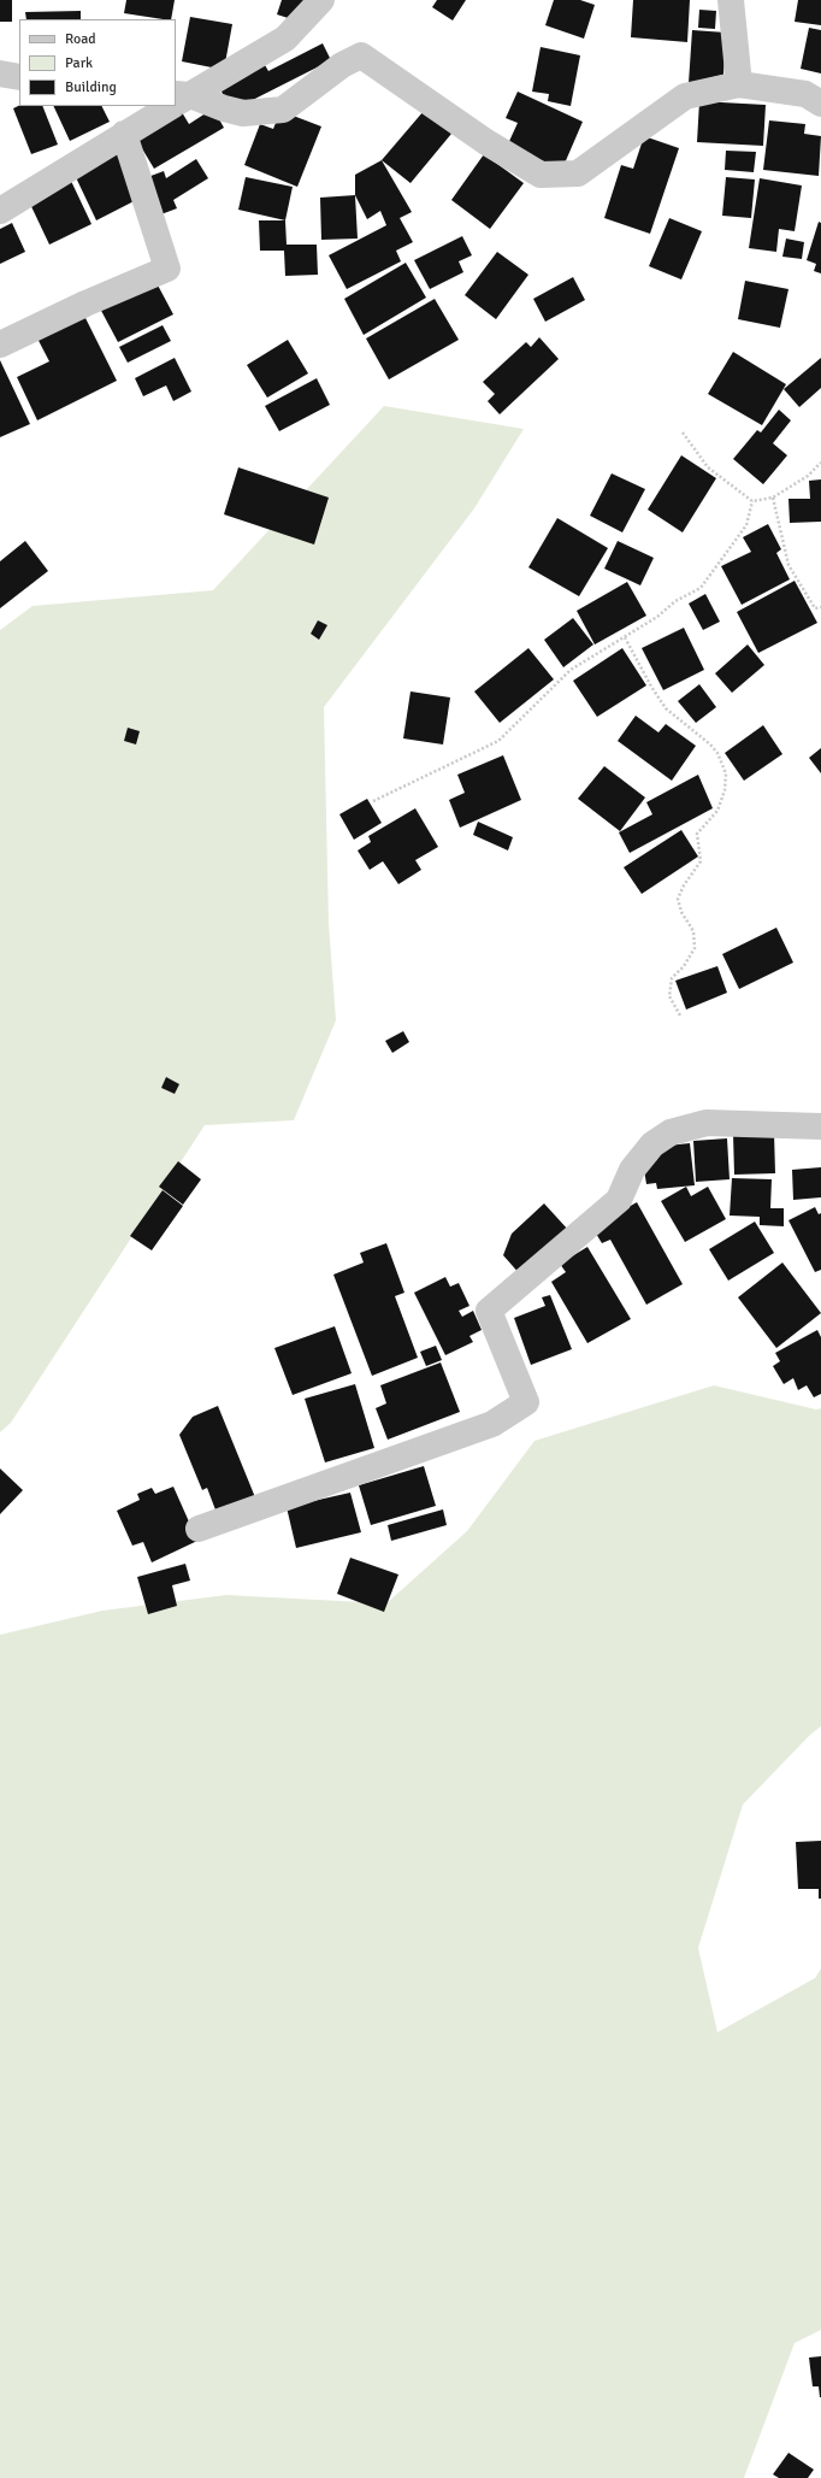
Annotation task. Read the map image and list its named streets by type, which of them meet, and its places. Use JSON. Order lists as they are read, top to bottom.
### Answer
{
  "legend": ["Road", "Park", "Building"]
}
